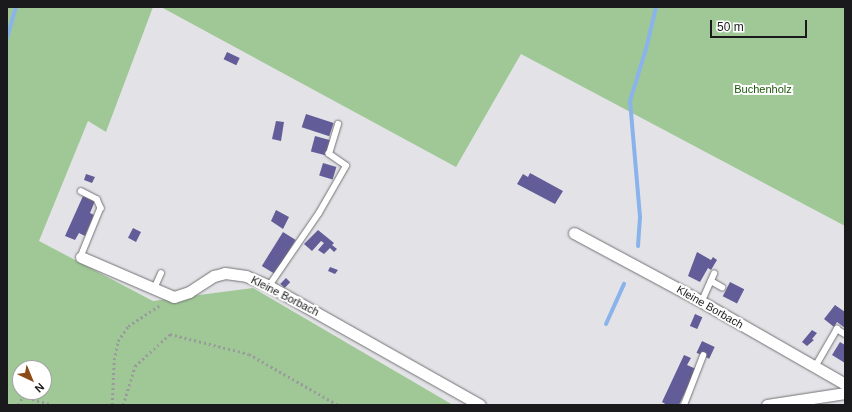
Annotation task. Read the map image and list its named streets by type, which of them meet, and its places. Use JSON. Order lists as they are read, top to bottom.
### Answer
{
  "streets": {
    "street": ["Kleine Borbach"]
  },
  "parks": ["Buchenholz"],
  "scale_bar": "50 m",
  "north": "bottom right"
}
